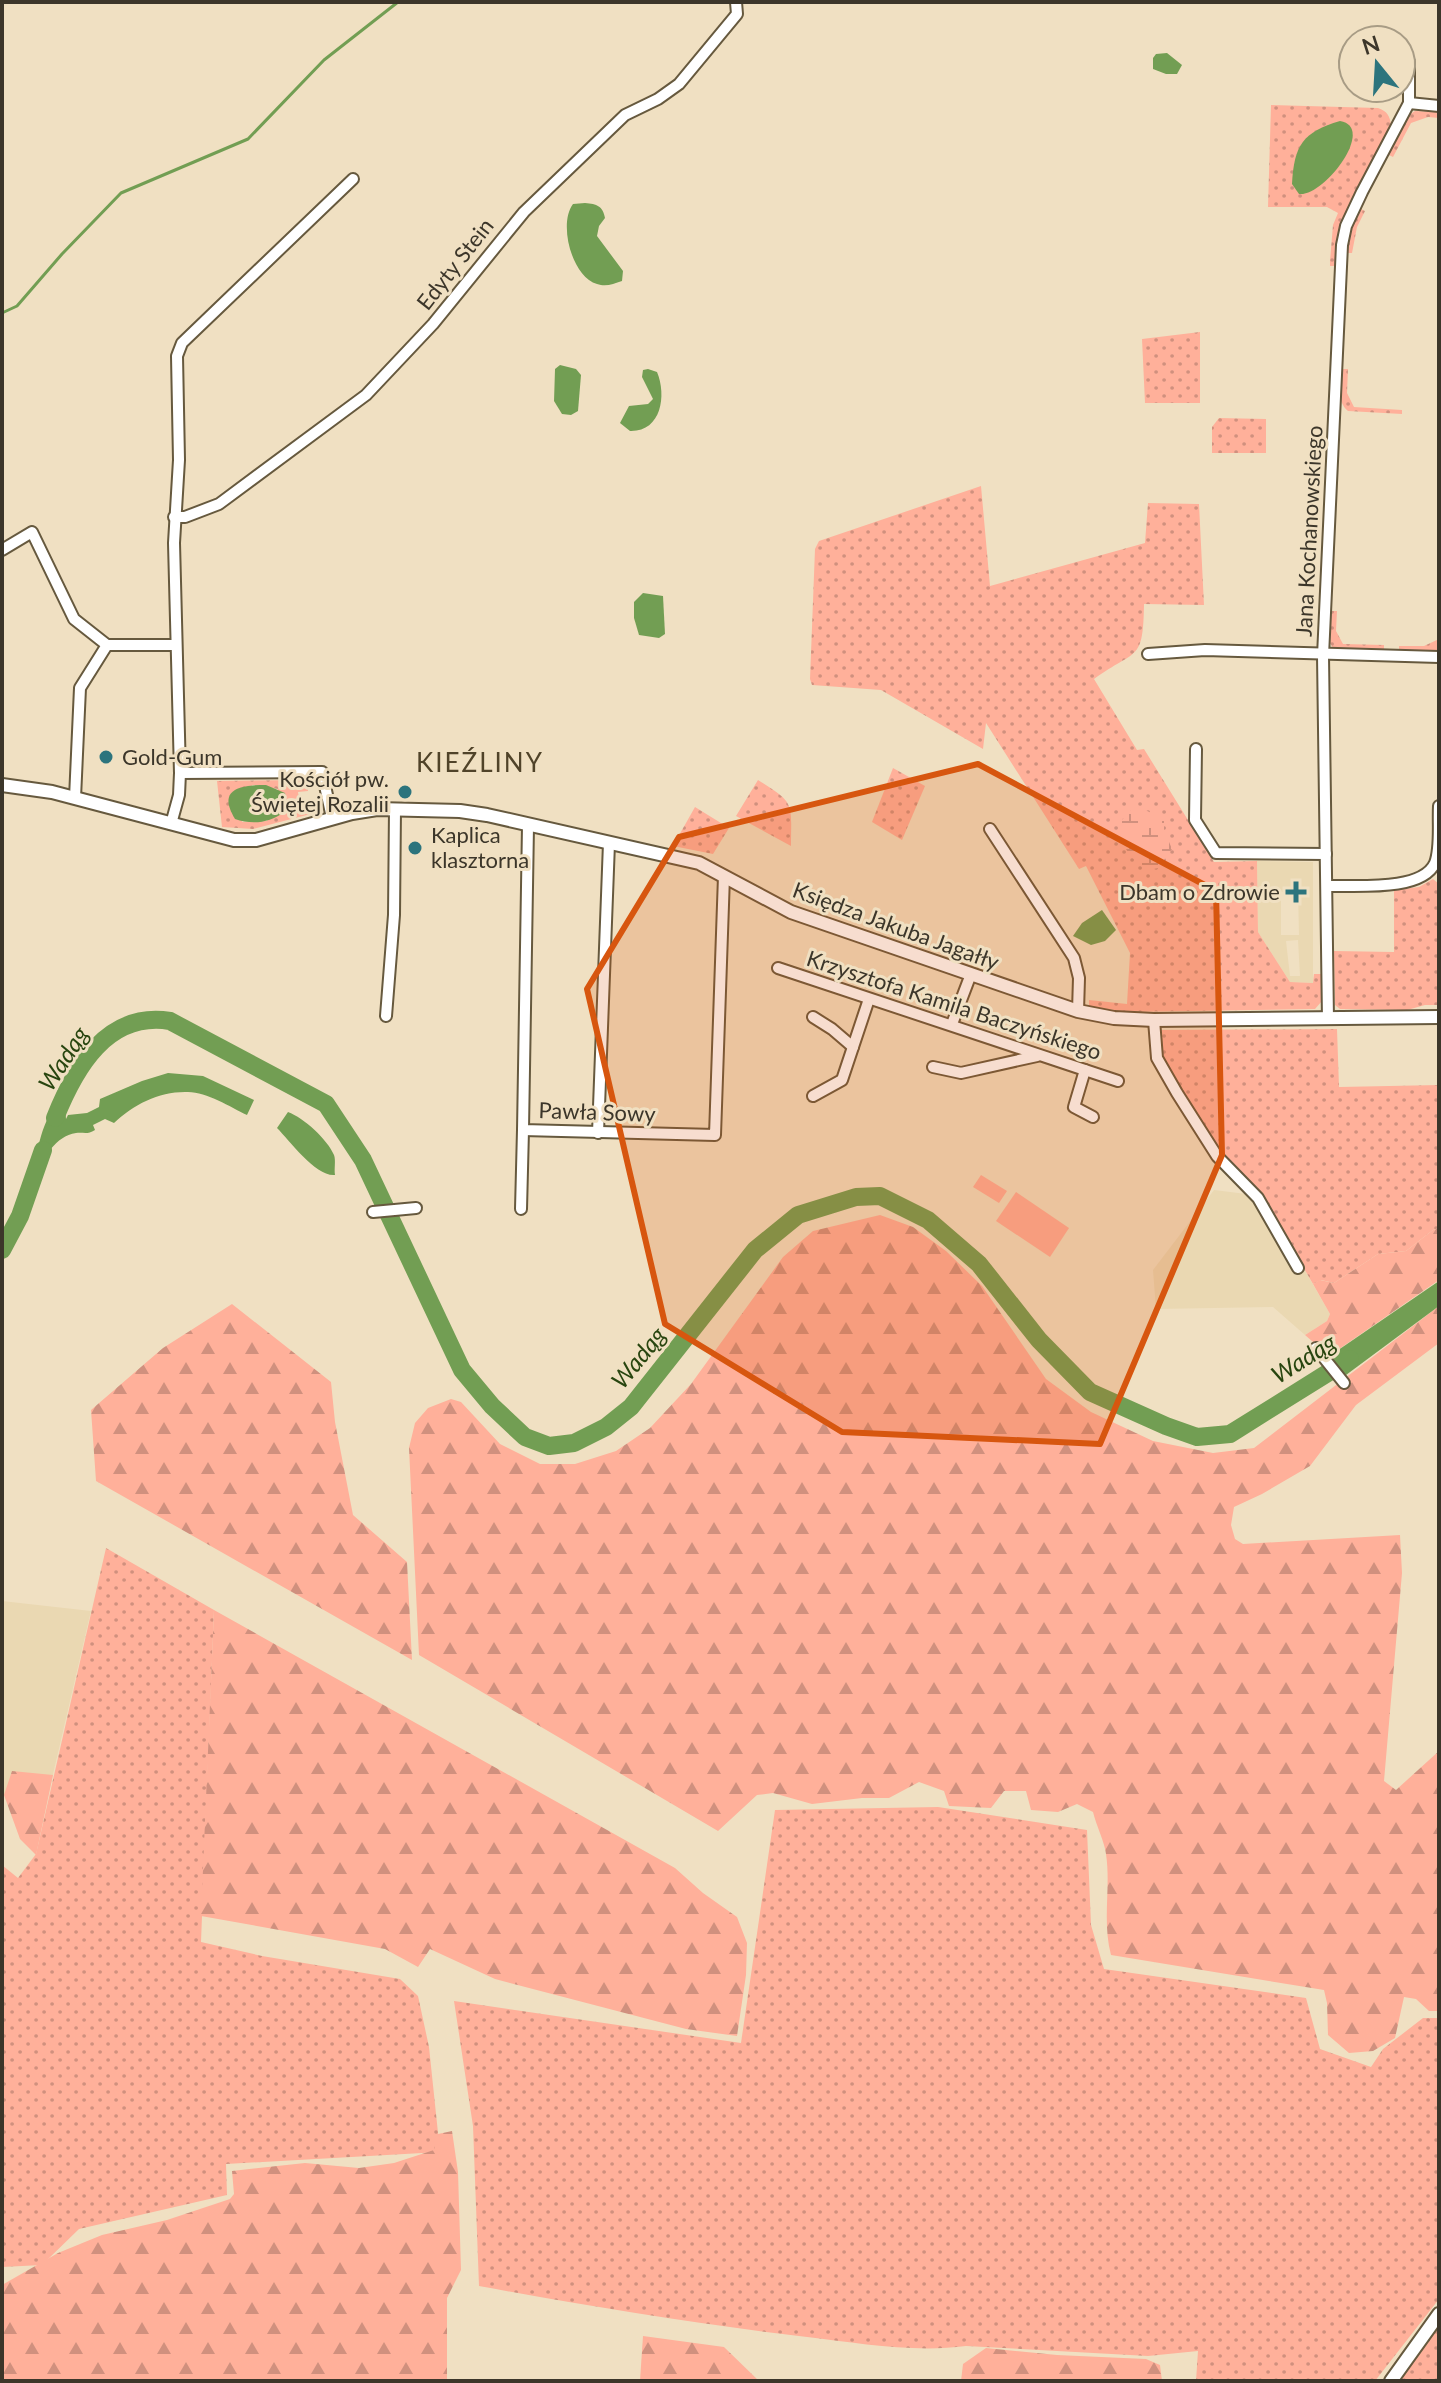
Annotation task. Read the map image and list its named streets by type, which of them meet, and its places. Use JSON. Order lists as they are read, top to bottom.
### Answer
{
  "streets": {
    "street": [
      "Edyty Stein",
      "Jana Kochanowskiego",
      "Księdza Jakuba Jagałły",
      "Krzysztofa Kamila Baczyńskiego",
      "Pawła Sowy"
    ]
  },
  "crossings": [
    ["Jana Kochanowskiego", "Księdza Jakuba Jagałły"],
    ["Księdza Jakuba Jagałły", "Pawła Sowy"]
  ],
  "districts": ["KIEŹLINY"],
  "water": ["Wadąg"],
  "places": {
    "other": ["Gold-Gum", "Kościół pw. Świętej Rozalii", "Kaplica klasztorna"],
    "health": ["Dbam o Zdrowie"]
  },
  "north": "top"
}
